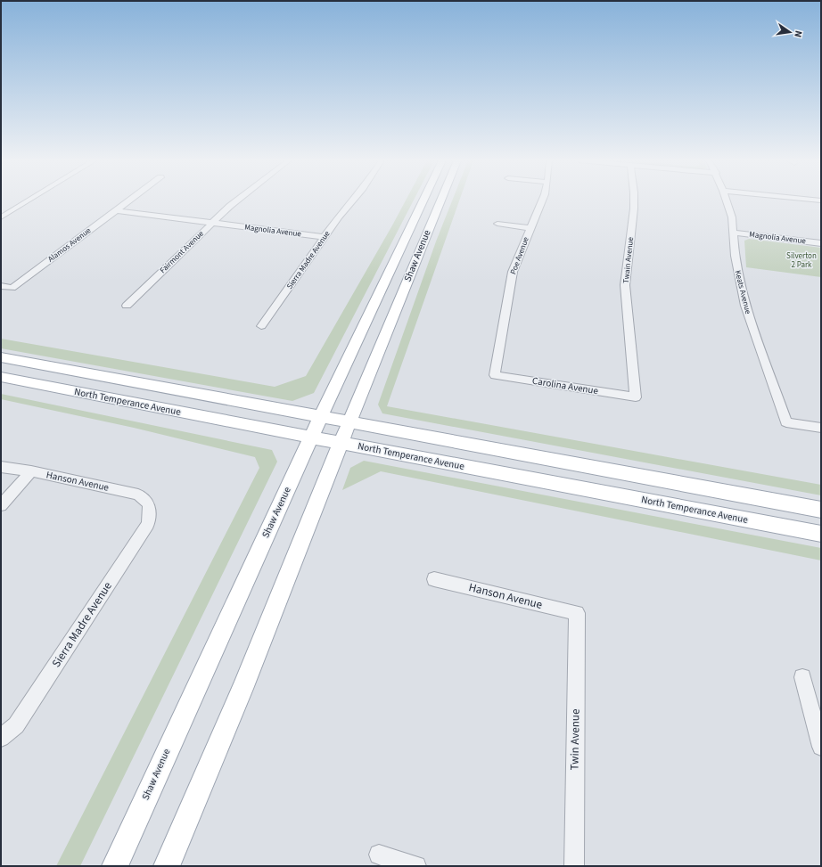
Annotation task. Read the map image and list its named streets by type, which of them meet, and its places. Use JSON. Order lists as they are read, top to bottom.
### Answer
{
  "streets": {
    "main road": ["Shaw Avenue", "North Temperance Avenue"],
    "street": [
      "Magnolia Avenue",
      "Alamos Avenue",
      "Fairmont Avenue",
      "Poe Avenue",
      "Sierra Madre Avenue",
      "Twain Avenue",
      "Keats Avenue",
      "Carolina Avenue",
      "Hanson Avenue",
      "Twin Avenue"
    ]
  },
  "crossings": [
    ["Magnolia Avenue", "Alamos Avenue"],
    ["Magnolia Avenue", "Fairmont Avenue"],
    ["Magnolia Avenue", "Sierra Madre Avenue"],
    ["Magnolia Avenue", "Keats Avenue"],
    ["Shaw Avenue", "North Temperance Avenue"],
    ["Poe Avenue", "Carolina Avenue"],
    ["Sierra Madre Avenue", "Hanson Avenue"],
    ["Twain Avenue", "Carolina Avenue"],
    ["Hanson Avenue", "Twin Avenue"]
  ],
  "parks": ["Silverton 2 Park"],
  "north": "right"
}
